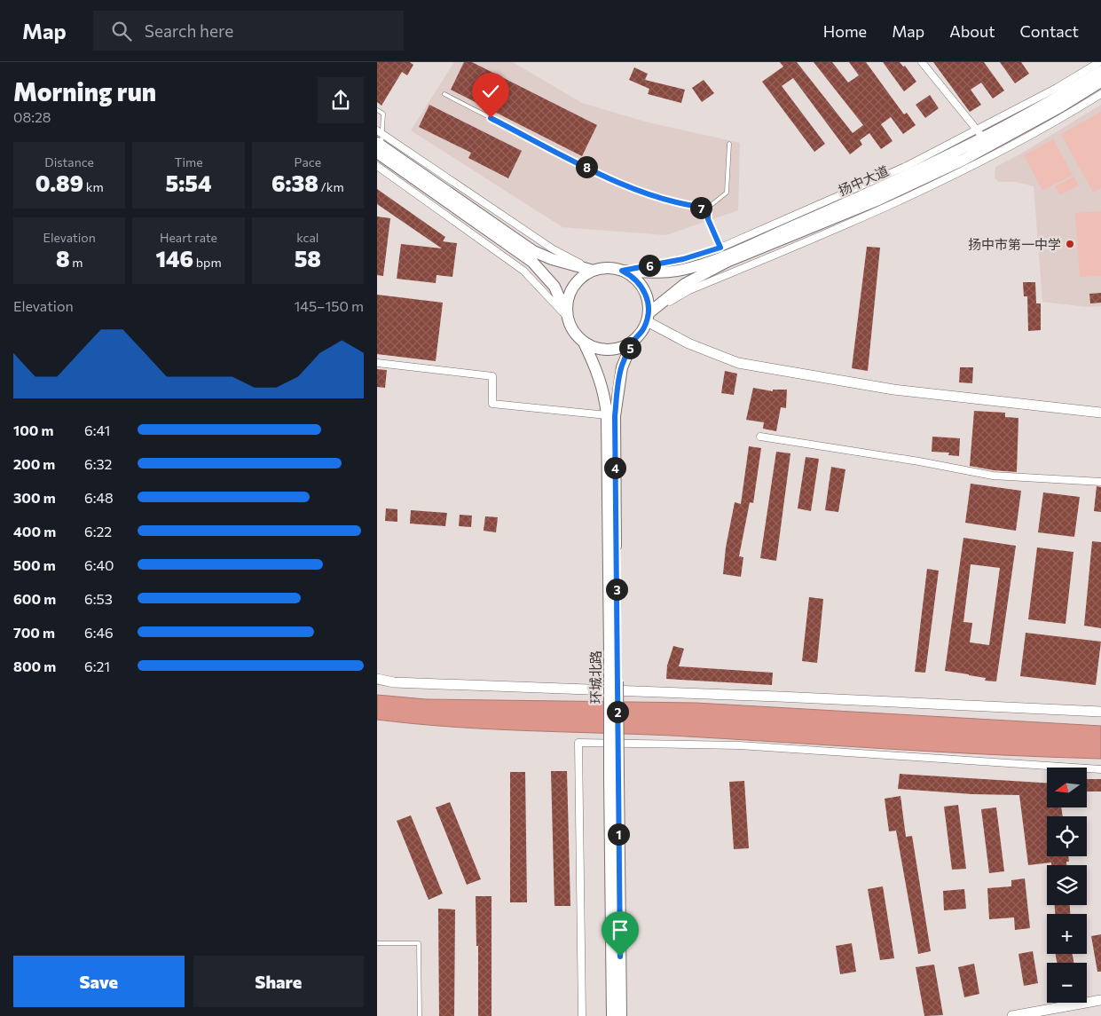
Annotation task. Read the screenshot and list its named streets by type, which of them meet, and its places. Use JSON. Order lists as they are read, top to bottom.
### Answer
{
  "streets": {
    "main road": ["扬中大道", "环城北路"]
  },
  "crossings": [
    ["扬中大道", "环城北路"]
  ],
  "places": ["扬中市第一中学"],
  "north": "left",
  "page": {
    "header": "Map",
    "search": "Search here",
    "nav": [
      "Home",
      "Map",
      "About",
      "Contact"
    ],
    "heading": ["Morning run", "08:28"],
    "stats": [
      ["Distance", "0.89 km"],
      ["Time", "5:54"],
      ["Pace", "6:38 /km"],
      ["Elevation", "8 m"],
      ["Heart rate", "146 bpm"],
      ["kcal", "58"]
    ],
    "pins": [
      "8",
      "7",
      "6",
      "5",
      "4",
      "3",
      "2",
      "1"
    ],
    "chart": ["Elevation", "145–150 m"],
    "list": [
      {
        "name": "100 m",
        "note": "6:41"
      },
      {
        "name": "200 m",
        "note": "6:32"
      },
      {
        "name": "300 m",
        "note": "6:48"
      },
      {
        "name": "400 m",
        "note": "6:22"
      },
      {
        "name": "500 m",
        "note": "6:40"
      },
      {
        "name": "600 m",
        "note": "6:53"
      },
      {
        "name": "700 m",
        "note": "6:46"
      },
      {
        "name": "800 m",
        "note": "6:21"
      }
    ],
    "map_buttons": ["+", "−"],
    "buttons": ["Save", "Share"]
  }
}
